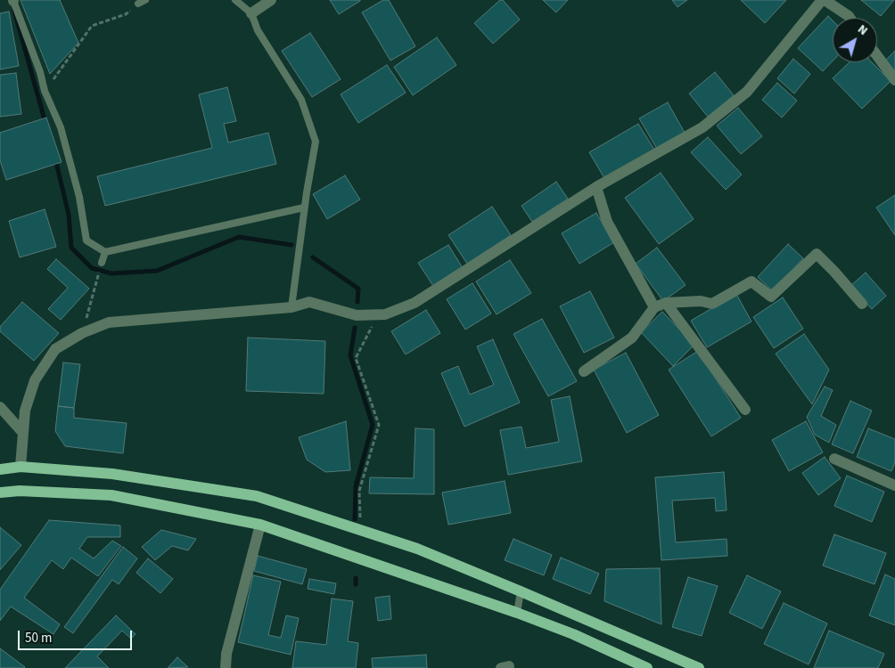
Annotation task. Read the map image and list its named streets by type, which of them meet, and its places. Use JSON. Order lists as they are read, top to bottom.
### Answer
{
  "scale_bar": "50 m",
  "north": "top right"
}
